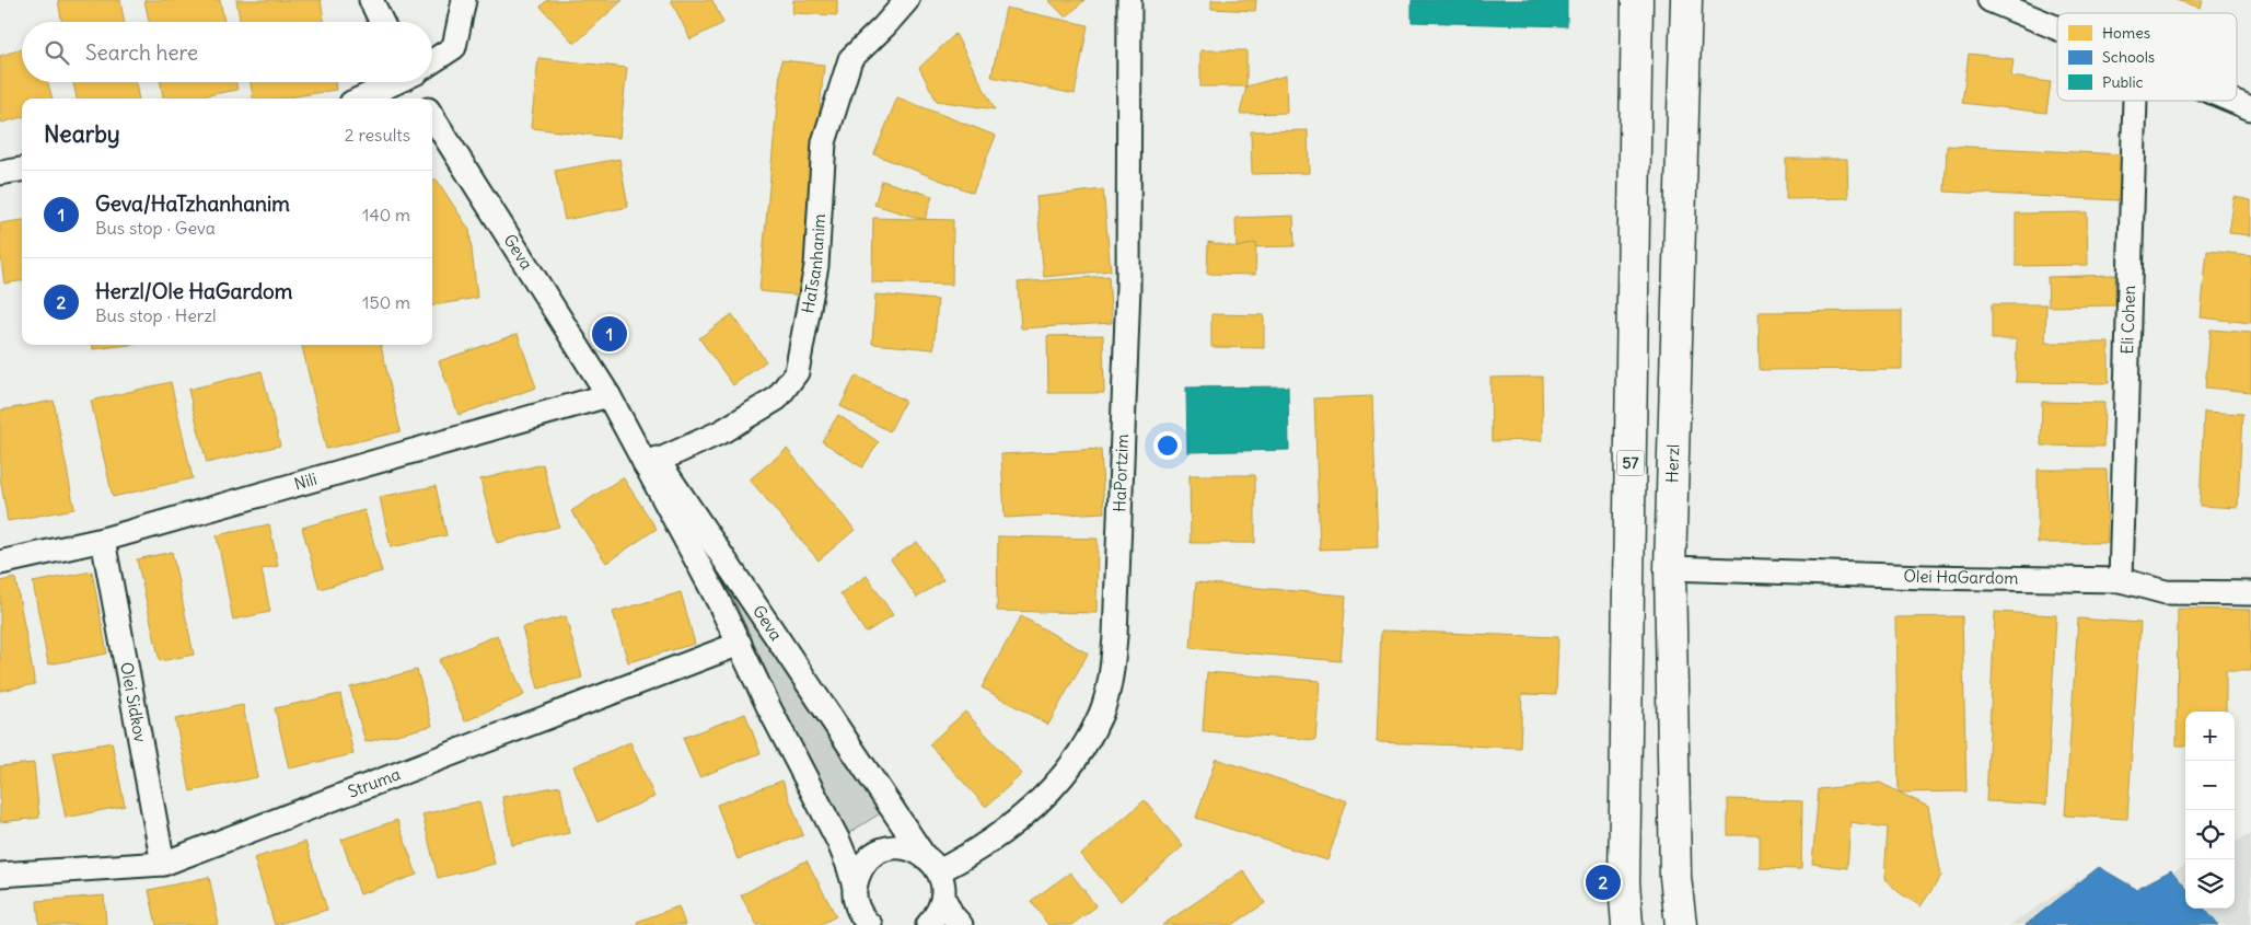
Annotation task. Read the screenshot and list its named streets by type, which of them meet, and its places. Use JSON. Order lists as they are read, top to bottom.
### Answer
{
  "streets": {
    "highway": ["57", "Herzl"],
    "street": [
      "Geva",
      "HaTsanhanim",
      "Eli Cohen",
      "HaPortzim",
      "Nili",
      "Olei HaGardom",
      "Olei Sidkov",
      "Struma"
    ]
  },
  "crossings": [
    ["Geva", "HaTsanhanim"],
    ["Geva", "HaPortzim"],
    ["Geva", "Nili"],
    ["Geva", "Struma"],
    ["Eli Cohen", "Olei HaGardom"],
    ["Herzl", "Olei HaGardom"],
    ["Nili", "Olei Sidkov"],
    ["Olei Sidkov", "Struma"]
  ],
  "legend": ["Homes", "Schools", "Public"],
  "page": {
    "search": "Search here",
    "heading": ["Nearby", "2 results"],
    "list": [
      {
        "mark": "1",
        "name": "Geva/HaTzhanhanim",
        "note": "Bus stop · Geva",
        "value": "140 m"
      },
      {
        "mark": "2",
        "name": "Herzl/Ole HaGardom",
        "note": "Bus stop · Herzl",
        "value": "150 m"
      }
    ],
    "pins": ["1", "2"],
    "map_buttons": ["+", "−"]
  }
}
